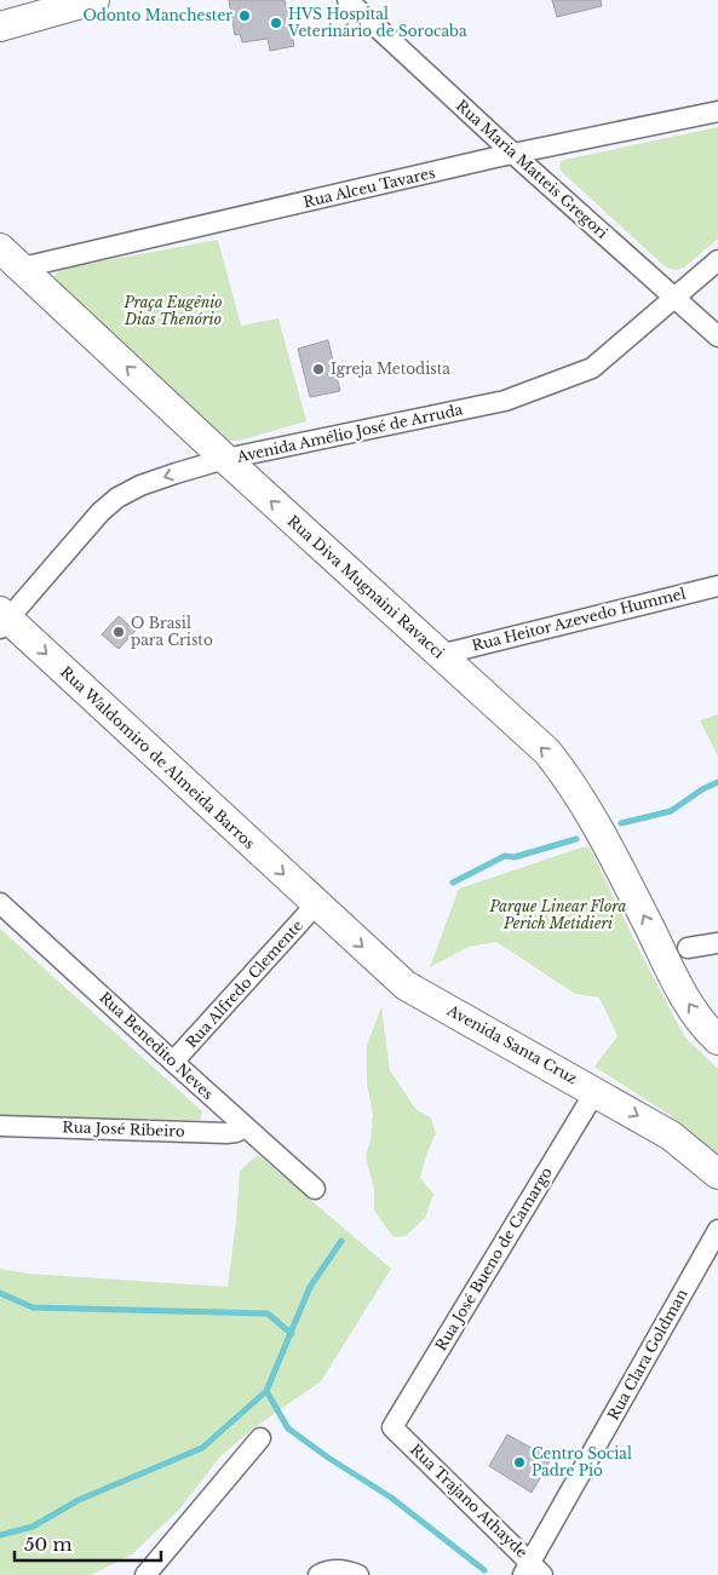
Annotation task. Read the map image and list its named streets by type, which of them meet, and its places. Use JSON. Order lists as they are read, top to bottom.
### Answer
{
  "streets": {
    "main road": ["Rua Diva Mugnaini Ravacci", "Rua Waldomiro de Almeida Barros", "Avenida Santa Cruz"],
    "street": [
      "Rua Maria Matteis Gregori",
      "Rua Alceu Tavares",
      "Avenida Amélio José de Arruda",
      "Rua Heitor Azevedo Hummel",
      "Rua Alfredo Clemente",
      "Rua Benedito Neves",
      "Rua José Ribeiro",
      "Rua José Bueno de Camargo",
      "Rua Clara Goldman",
      "Rua Trajano Athayde"
    ]
  },
  "crossings": [
    ["Rua Maria Matteis Gregori", "Rua Alceu Tavares"],
    ["Rua Maria Matteis Gregori", "Avenida Amélio José de Arruda"],
    ["Rua Alceu Tavares", "Rua Diva Mugnaini Ravacci"],
    ["Avenida Amélio José de Arruda", "Rua Diva Mugnaini Ravacci"],
    ["Avenida Amélio José de Arruda", "Rua Waldomiro de Almeida Barros"],
    ["Rua Diva Mugnaini Ravacci", "Rua Heitor Azevedo Hummel"],
    ["Rua Waldomiro de Almeida Barros", "Rua Alfredo Clemente"],
    ["Rua Waldomiro de Almeida Barros", "Avenida Santa Cruz"],
    ["Rua Alfredo Clemente", "Avenida Santa Cruz"],
    ["Rua Alfredo Clemente", "Rua Benedito Neves"],
    ["Avenida Santa Cruz", "Rua José Bueno de Camargo"],
    ["Rua Benedito Neves", "Rua José Ribeiro"],
    ["Rua José Bueno de Camargo", "Rua Trajano Athayde"],
    ["Rua Clara Goldman", "Rua Trajano Athayde"]
  ],
  "one_way": ["Rua Diva Mugnaini Ravacci", "Rua Waldomiro de Almeida Barros", "Avenida Santa Cruz"],
  "parks": ["Praça Eugênio Dias Thenório", "Parque Linear Flora Perich Metidieri"],
  "places": [
    "Odonto Manchester",
    "HVS Hospital Veterinário de Sorocaba",
    "Igreja Metodista",
    "O Brasil para Cristo",
    "Centro Social Padre Pio"
  ],
  "scale_bar": "50 m"
}
